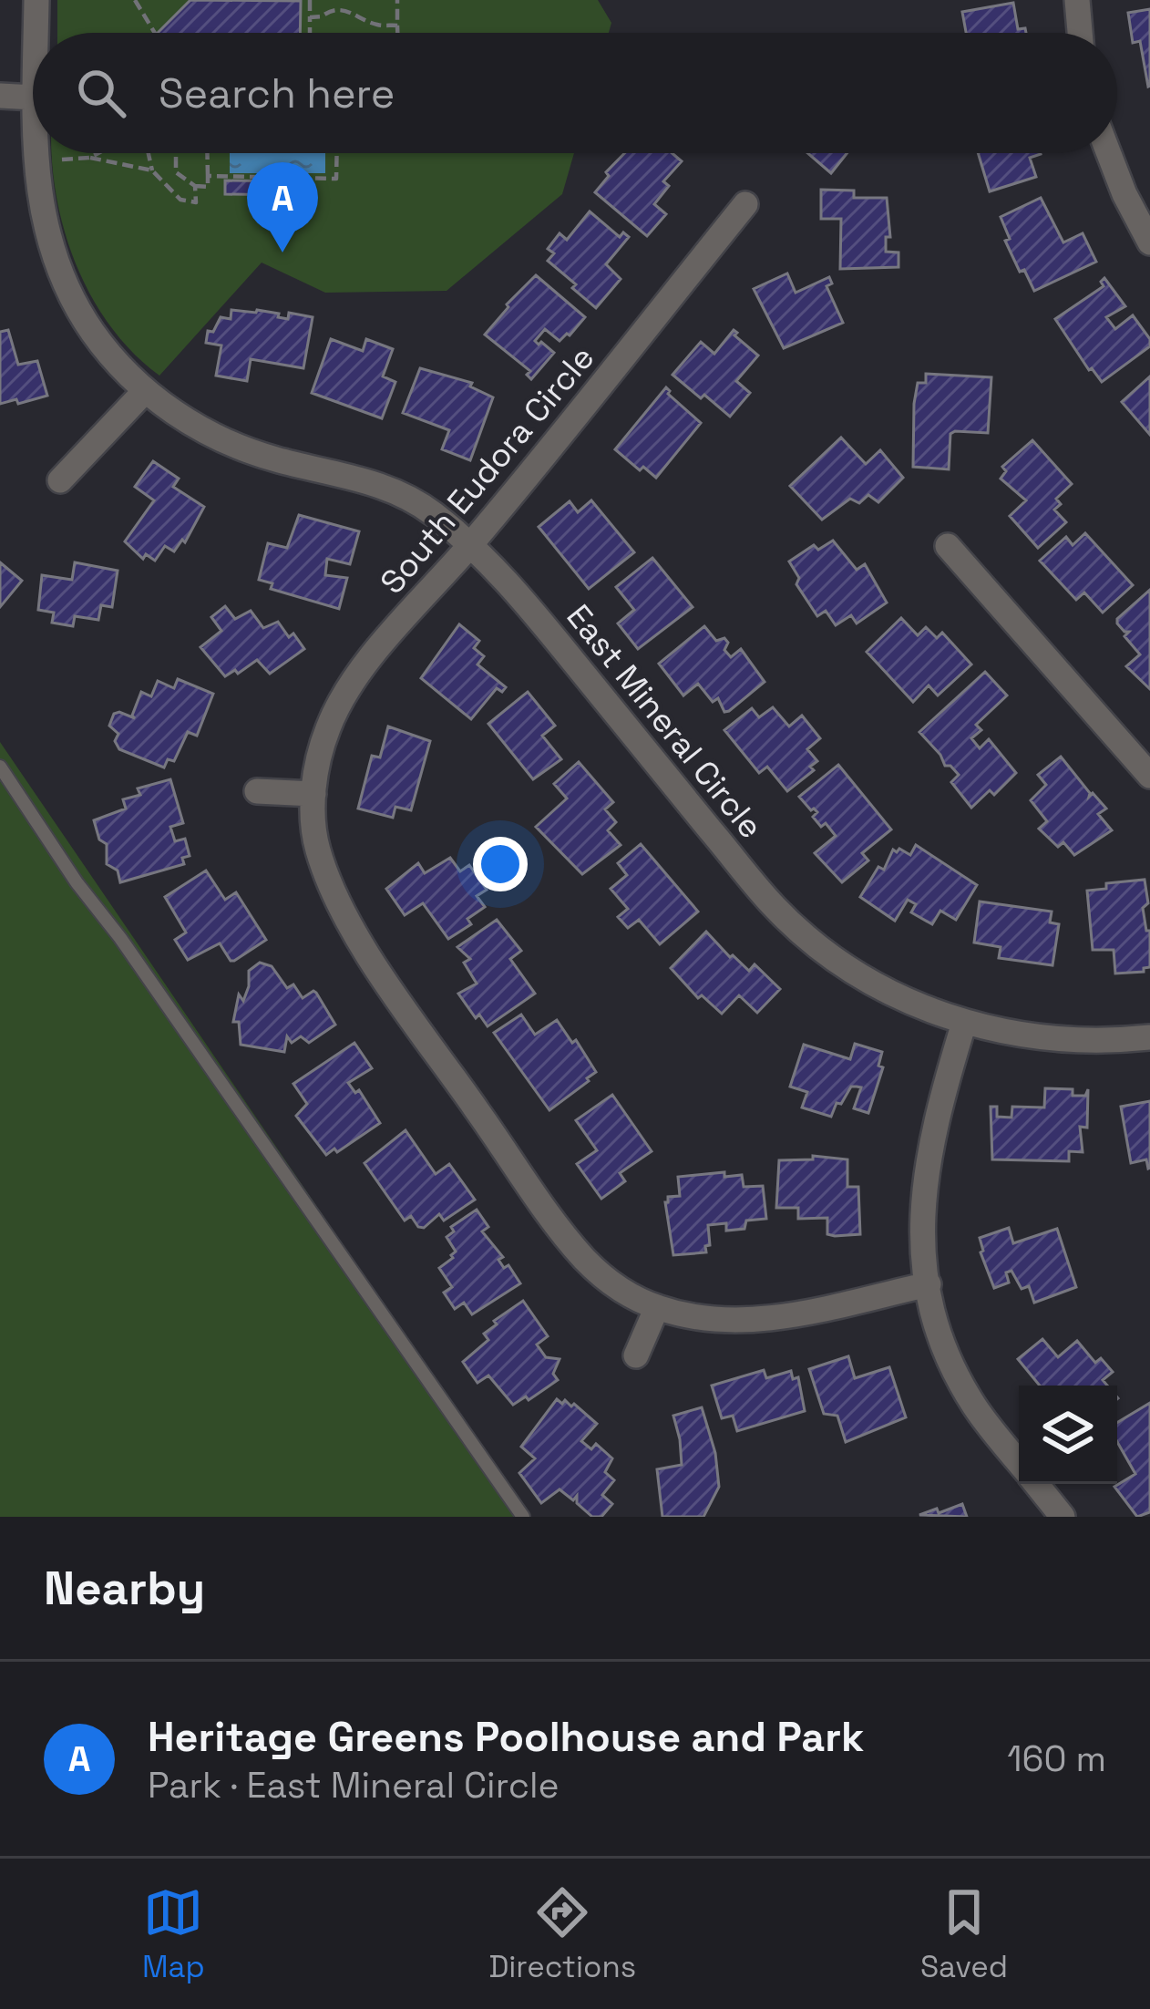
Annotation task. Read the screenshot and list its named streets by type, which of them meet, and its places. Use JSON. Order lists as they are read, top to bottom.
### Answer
{
  "streets": {
    "street": ["South Eudora Circle", "East Mineral Circle"]
  },
  "crossings": [
    ["South Eudora Circle", "East Mineral Circle"]
  ],
  "page": {
    "search": "Search here",
    "pins": "A",
    "heading": "Nearby",
    "list": [
      {
        "mark": "A",
        "name": "Heritage Greens Poolhouse and Park",
        "note": "Park · East Mineral Circle",
        "value": "160 m"
      }
    ],
    "nav": ["Map", "Directions", "Saved"]
  }
}
